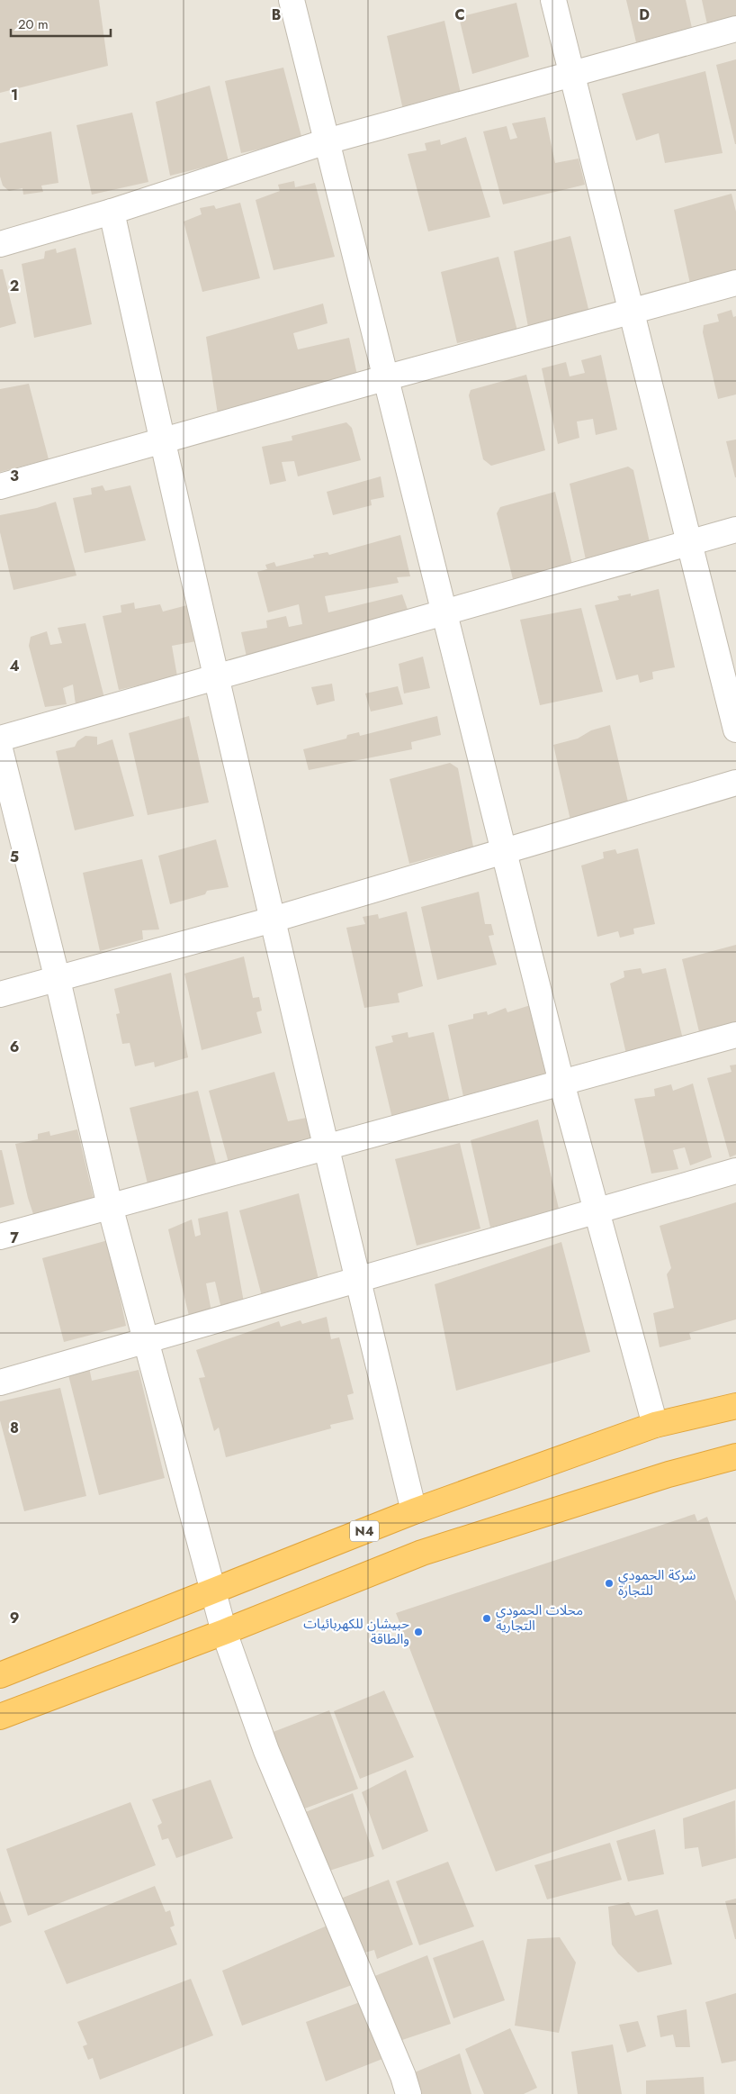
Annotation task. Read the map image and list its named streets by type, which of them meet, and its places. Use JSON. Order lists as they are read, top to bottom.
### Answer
{
  "streets": {
    "highway": ["N4"]
  },
  "places": ["شركة الحمودي للتجارة", "محلات الحمودي التجارية", "حبيشان للكهربائيات والطاقة"],
  "scale_bar": "20 m",
  "grid": {
    "columns": ["B", "C", "D"],
    "rows": [
      "1",
      "2",
      "3",
      "4",
      "5",
      "6",
      "7",
      "8",
      "9"
    ]
  }
}
